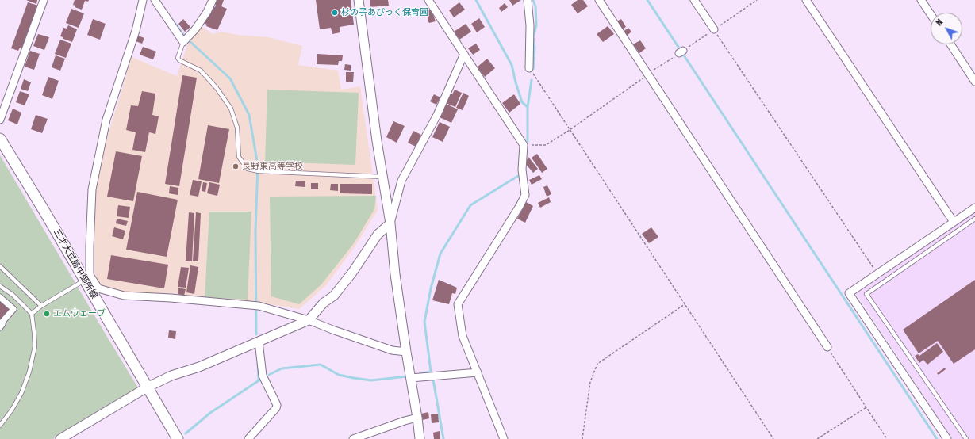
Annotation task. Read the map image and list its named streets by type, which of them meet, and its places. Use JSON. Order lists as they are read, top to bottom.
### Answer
{
  "streets": {
    "main road": ["三才大豆島中御所線"]
  },
  "places": ["杉の子あぴっく保育園", "長野東高等学校", "エムウェーブ"],
  "north": "top left"
}
